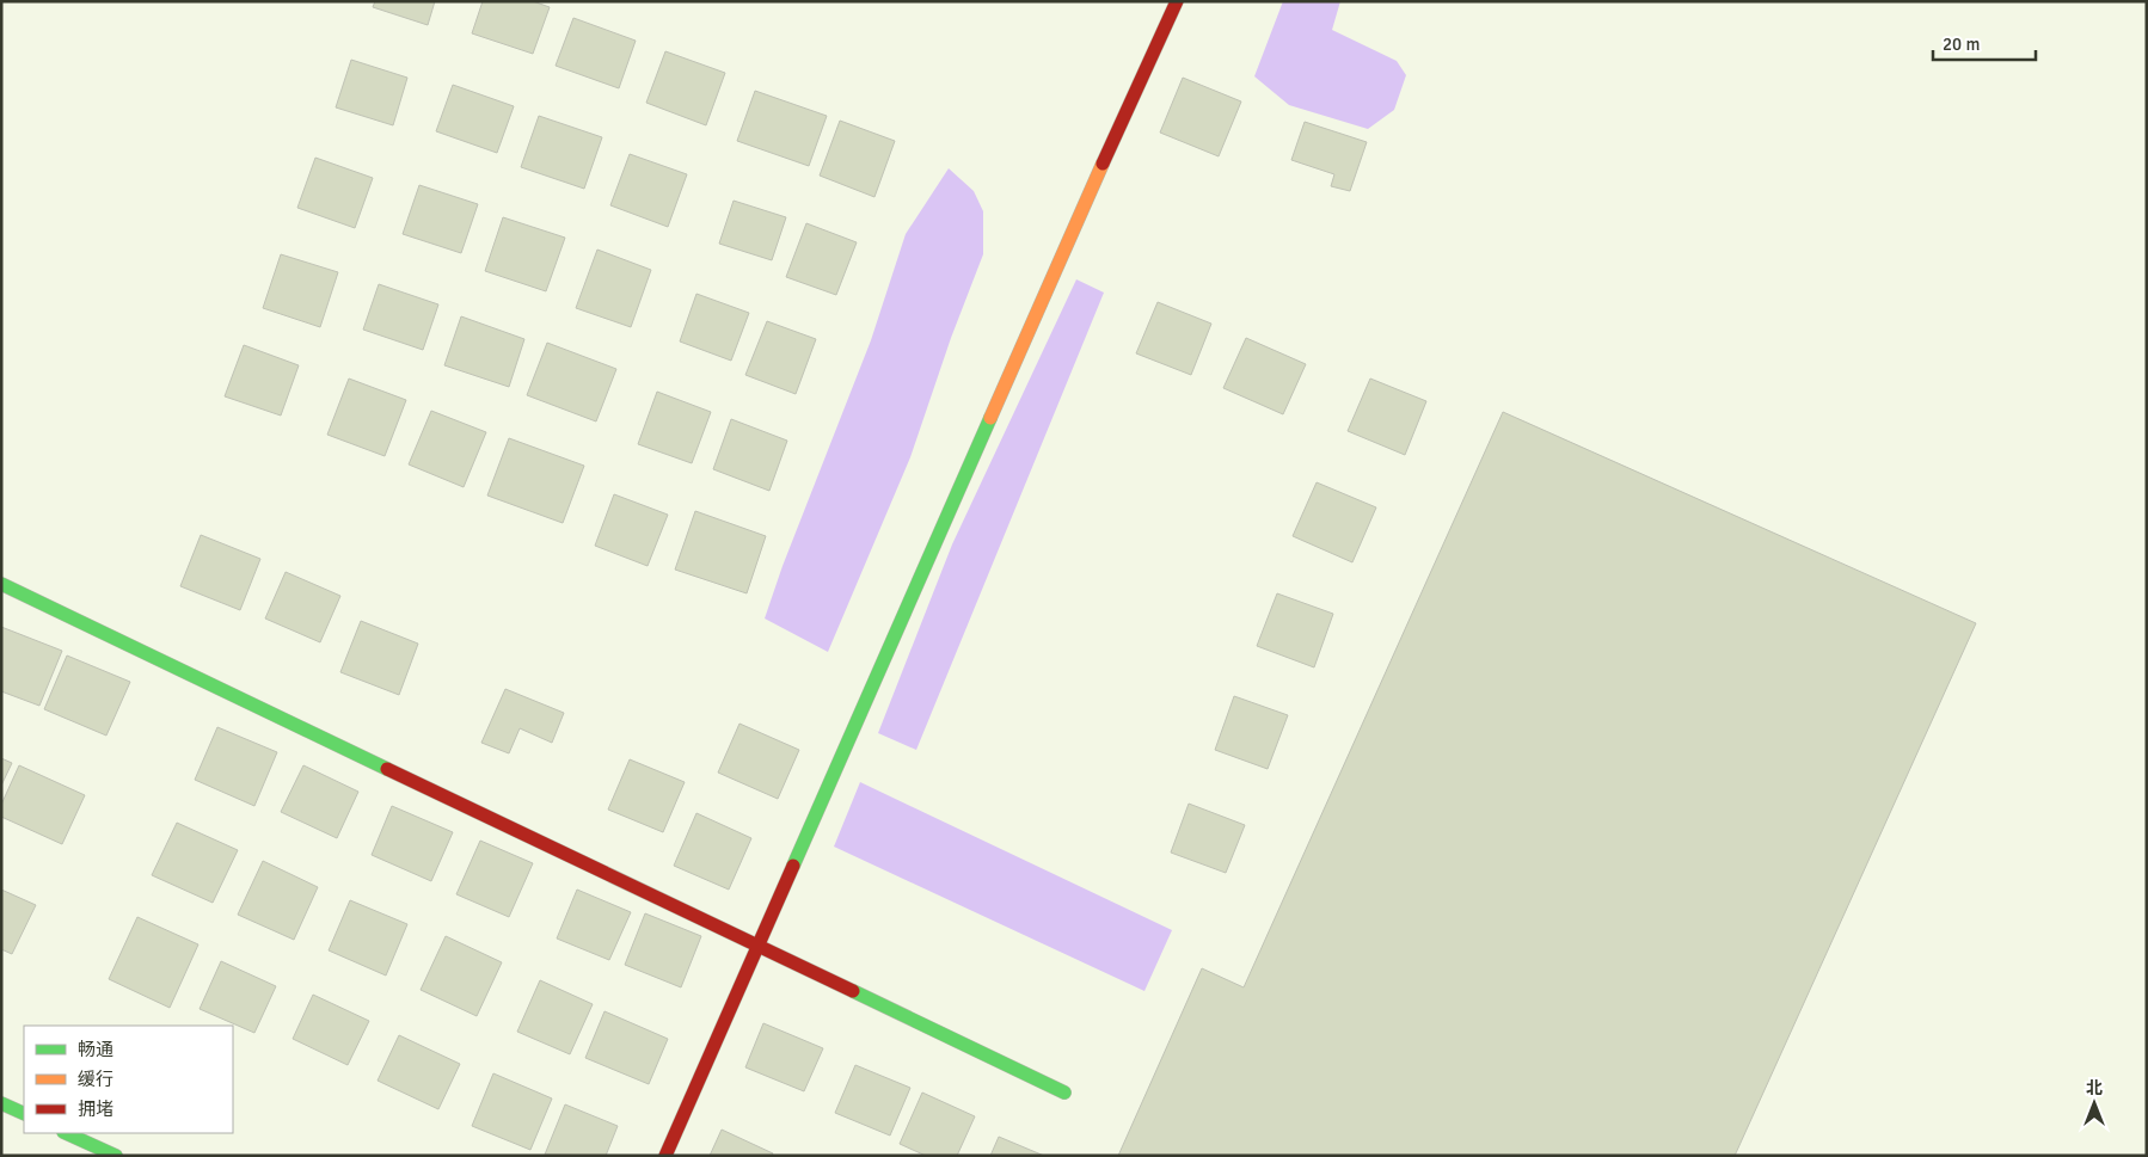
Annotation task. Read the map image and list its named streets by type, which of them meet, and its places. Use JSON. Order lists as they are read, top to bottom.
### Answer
{
  "legend": ["畅通", "缓行", "拥堵"],
  "scale_bar": "20 m",
  "north": "top"
}
